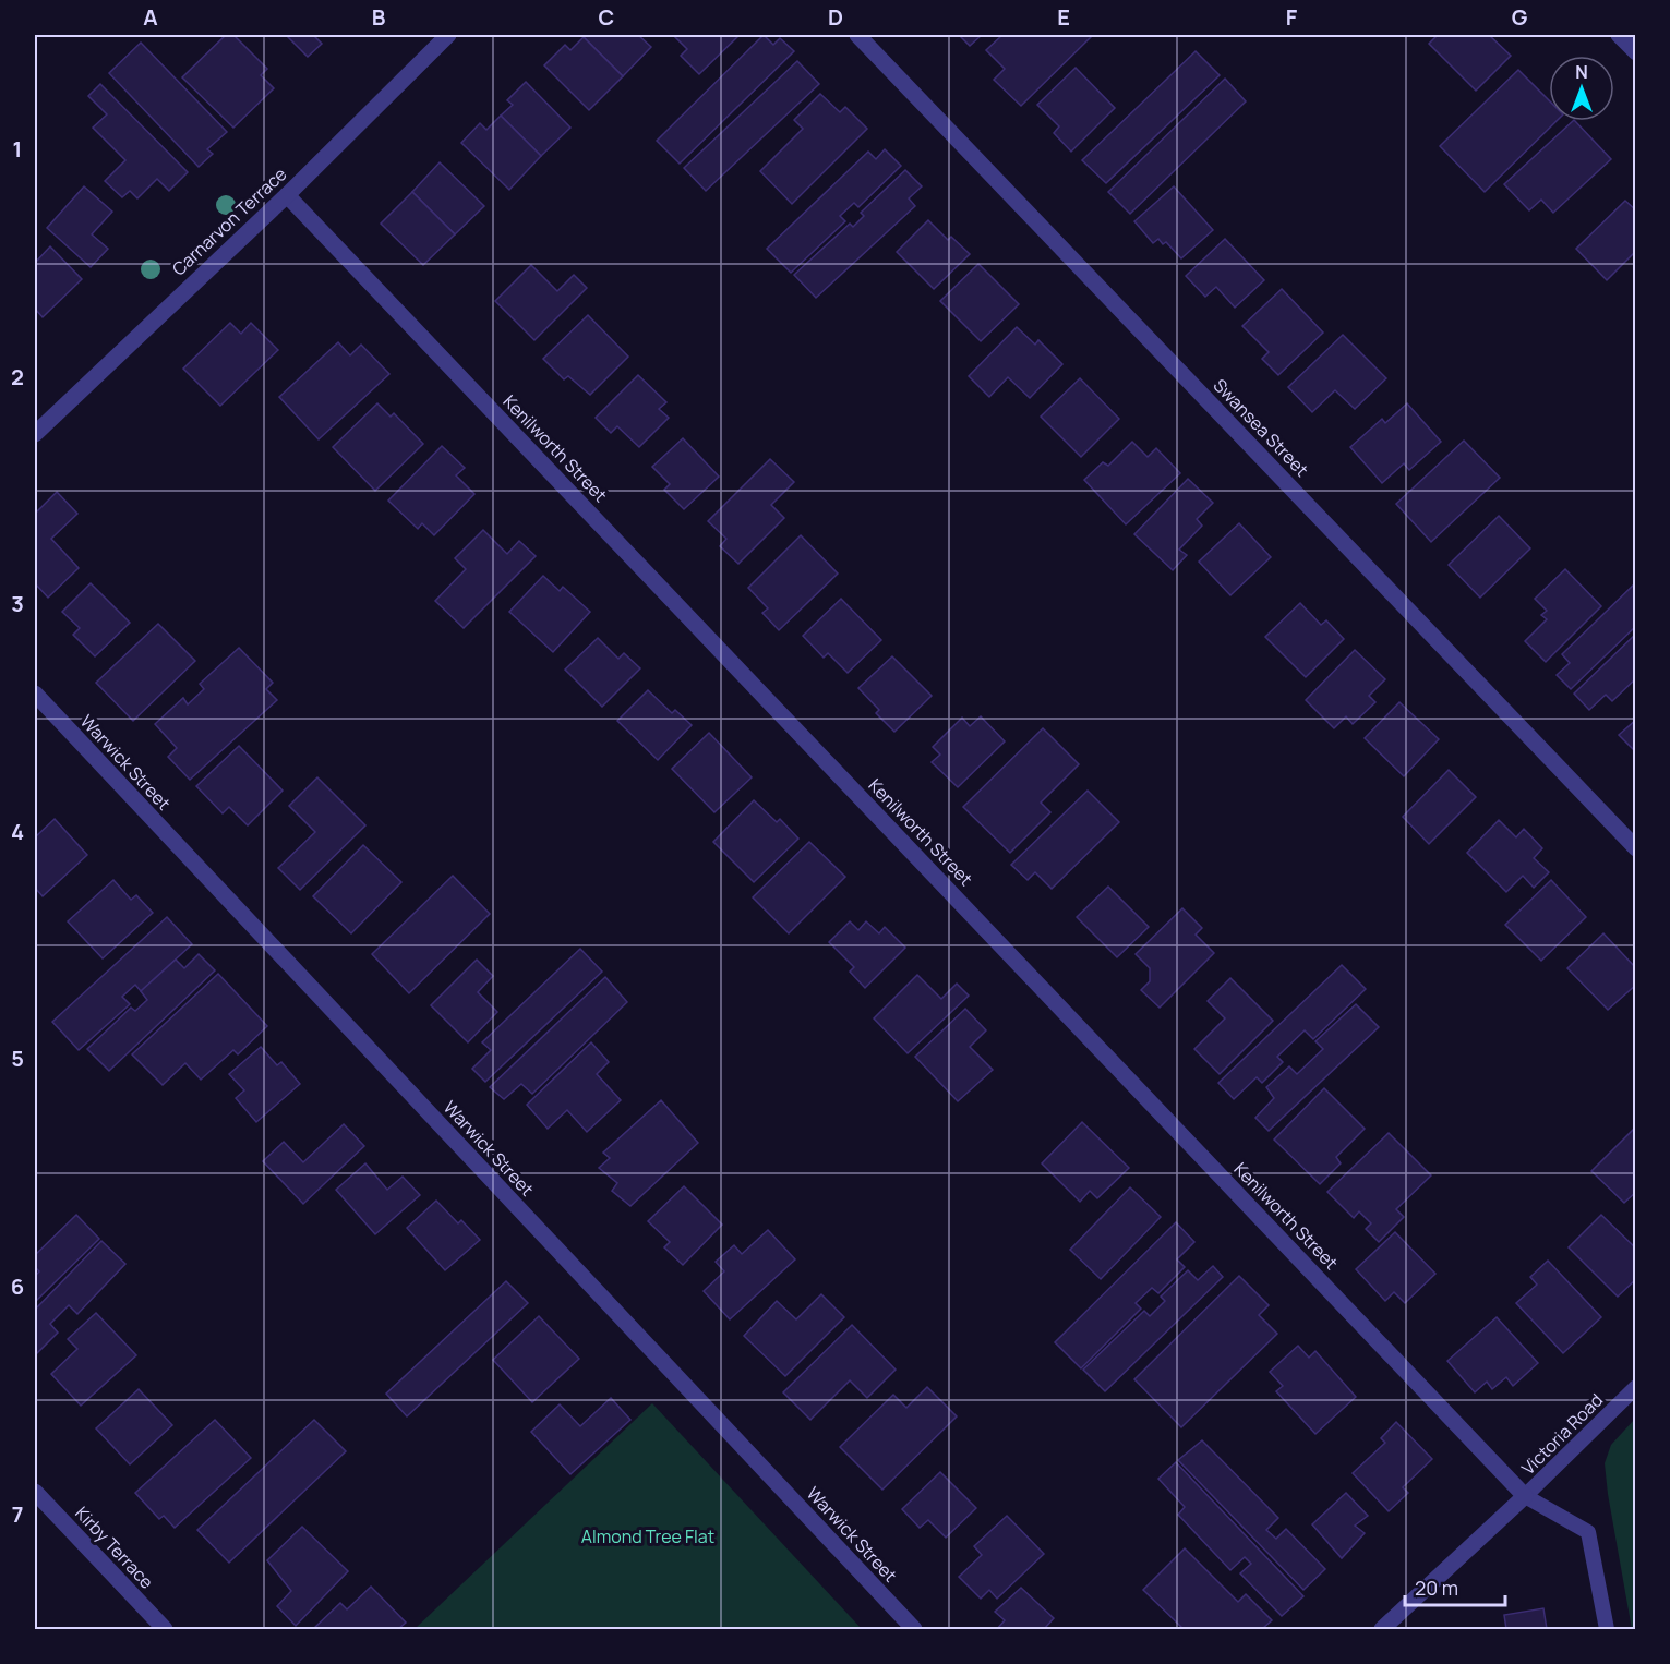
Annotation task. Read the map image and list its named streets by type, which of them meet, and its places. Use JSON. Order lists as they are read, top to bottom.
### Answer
{
  "streets": {
    "street": [
      "Carnarvon Terrace",
      "Swansea Street",
      "Kenilworth Street",
      "Warwick Street",
      "Kirby Terrace"
    ],
    "lane": ["Victoria Road"]
  },
  "crossings": [
    ["Carnarvon Terrace", "Kenilworth Street"],
    ["Kenilworth Street", "Victoria Road"]
  ],
  "parks": ["Almond Tree Flat"],
  "scale_bar": "20 m",
  "north": "top",
  "grid": {
    "columns": [
      "A",
      "B",
      "C",
      "D",
      "E",
      "F",
      "G"
    ],
    "rows": [
      "1",
      "2",
      "3",
      "4",
      "5",
      "6",
      "7"
    ]
  }
}
